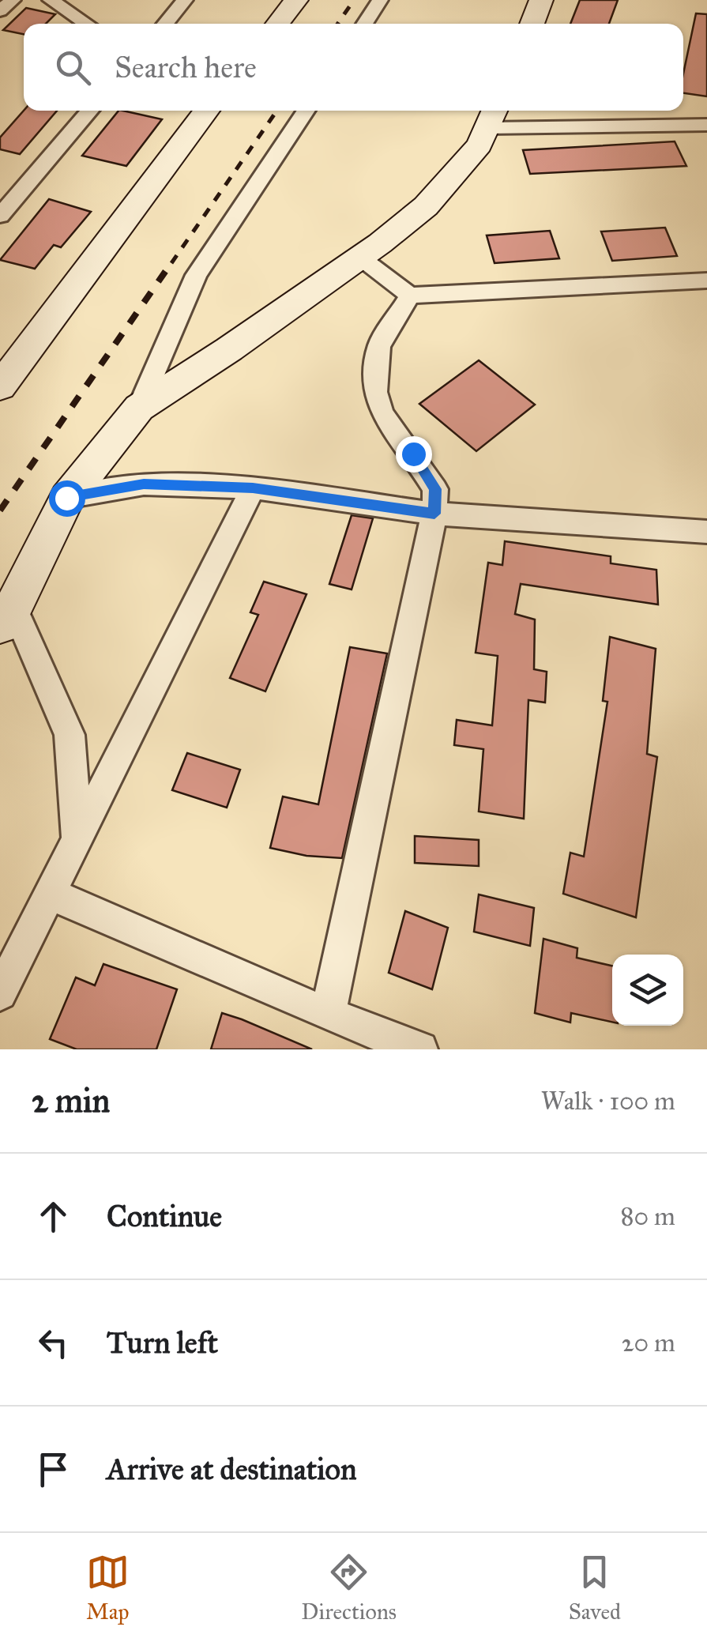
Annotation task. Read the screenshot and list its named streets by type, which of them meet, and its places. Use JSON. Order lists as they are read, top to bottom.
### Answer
{
  "page": {
    "search": "Search here",
    "heading": ["2 min", "Walk · 100 m"],
    "list": [
      ["Continue", "80 m"],
      ["Turn left", "20 m"],
      "Arrive at destination"
    ],
    "nav": ["Map", "Directions", "Saved"]
  }
}
